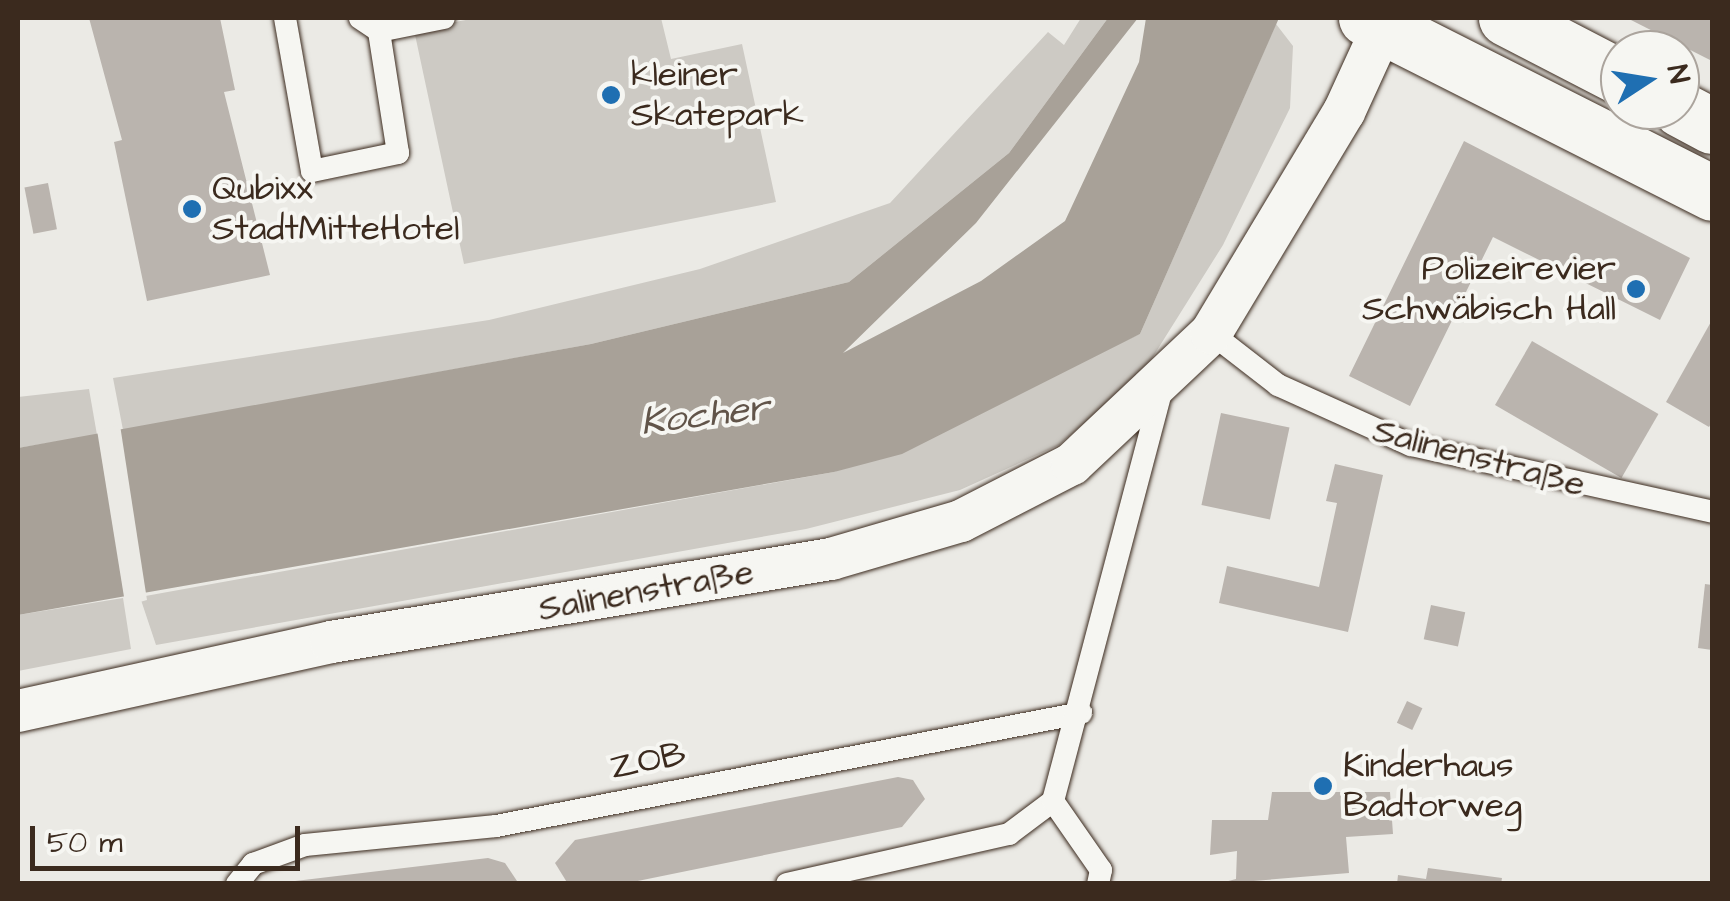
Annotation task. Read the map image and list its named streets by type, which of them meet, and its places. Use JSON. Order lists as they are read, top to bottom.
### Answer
{
  "streets": {
    "street": ["Salinenstraße"],
    "lane": ["ZOB"]
  },
  "water": ["Kocher"],
  "places": [
    "kleiner Skatepark",
    "Qubixx StadtMitteHotel",
    "Polizeirevier Schwäbisch Hall",
    "Kinderhaus Badtorweg"
  ],
  "scale_bar": "50 m",
  "north": "right"
}
